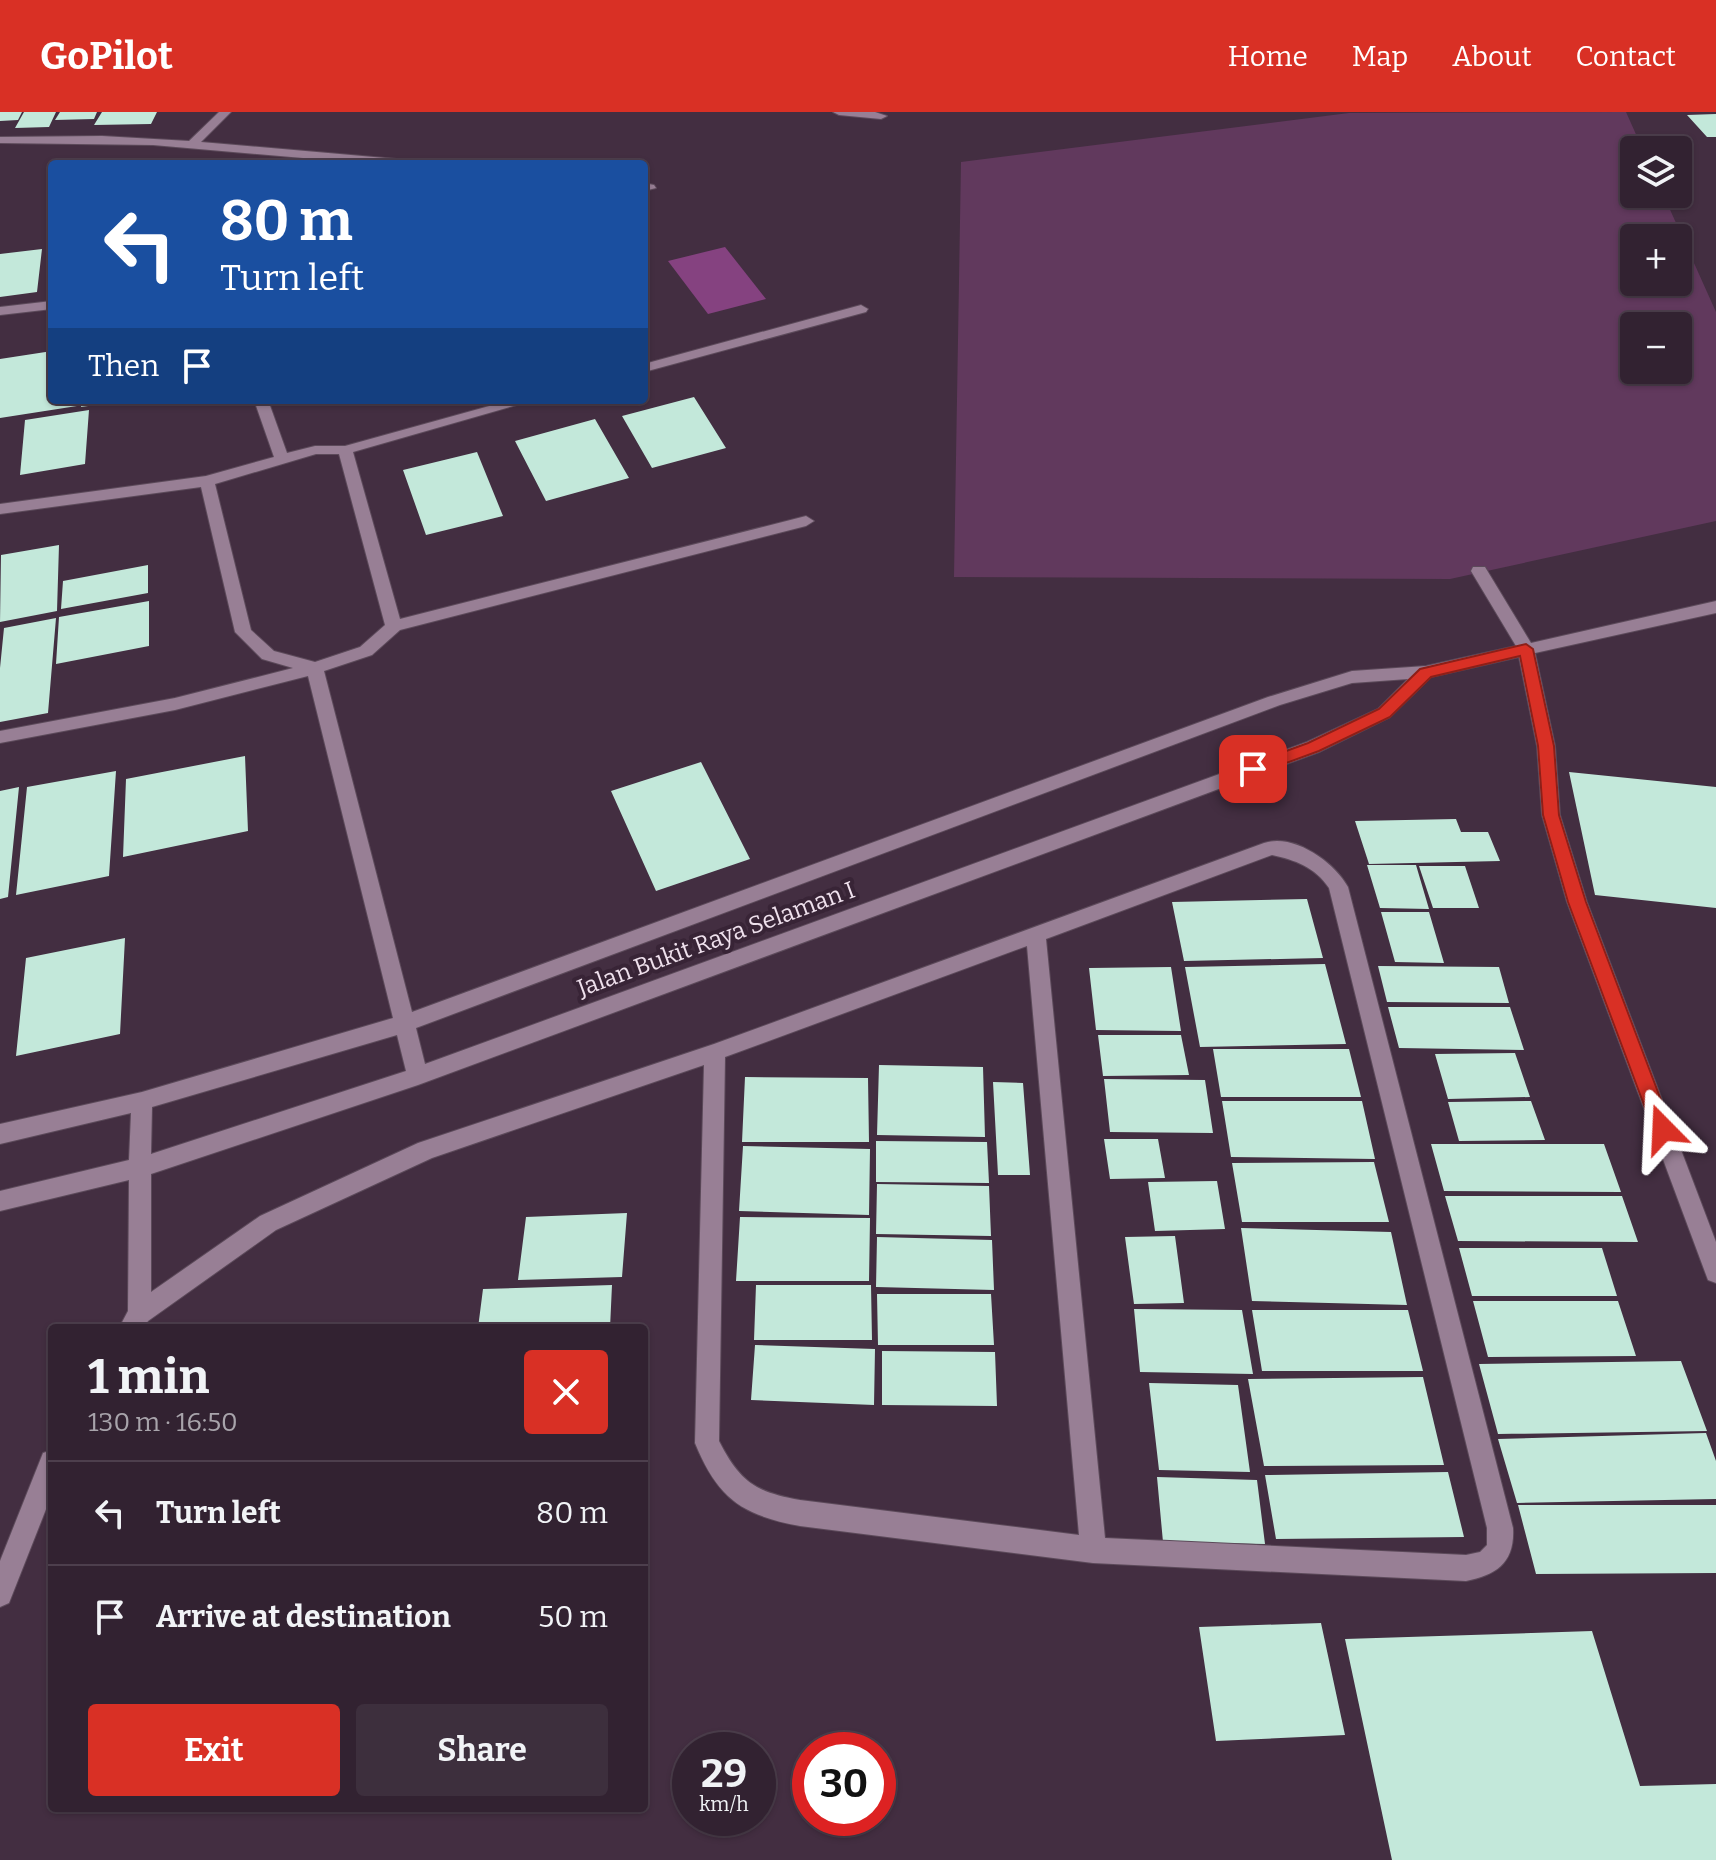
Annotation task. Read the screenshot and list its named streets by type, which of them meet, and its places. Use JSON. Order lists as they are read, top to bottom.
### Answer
{
  "streets": {
    "street": ["Jalan Bukit Raya Selaman I"]
  },
  "page": {
    "header": "GoPilot",
    "nav": [
      "Home",
      "Map",
      "About",
      "Contact"
    ],
    "map_buttons": ["+", "−"],
    "turn": ["80 m", "Turn left"],
    "then": "Then",
    "heading": ["1 min", "130 m · 16:50"],
    "list": [
      {
        "name": "Turn left",
        "value": "80 m"
      },
      {
        "name": "Arrive at destination",
        "value": "50 m"
      }
    ],
    "buttons": ["Exit", "Share"],
    "speed": "29 km/h",
    "limit": "30"
  }
}
